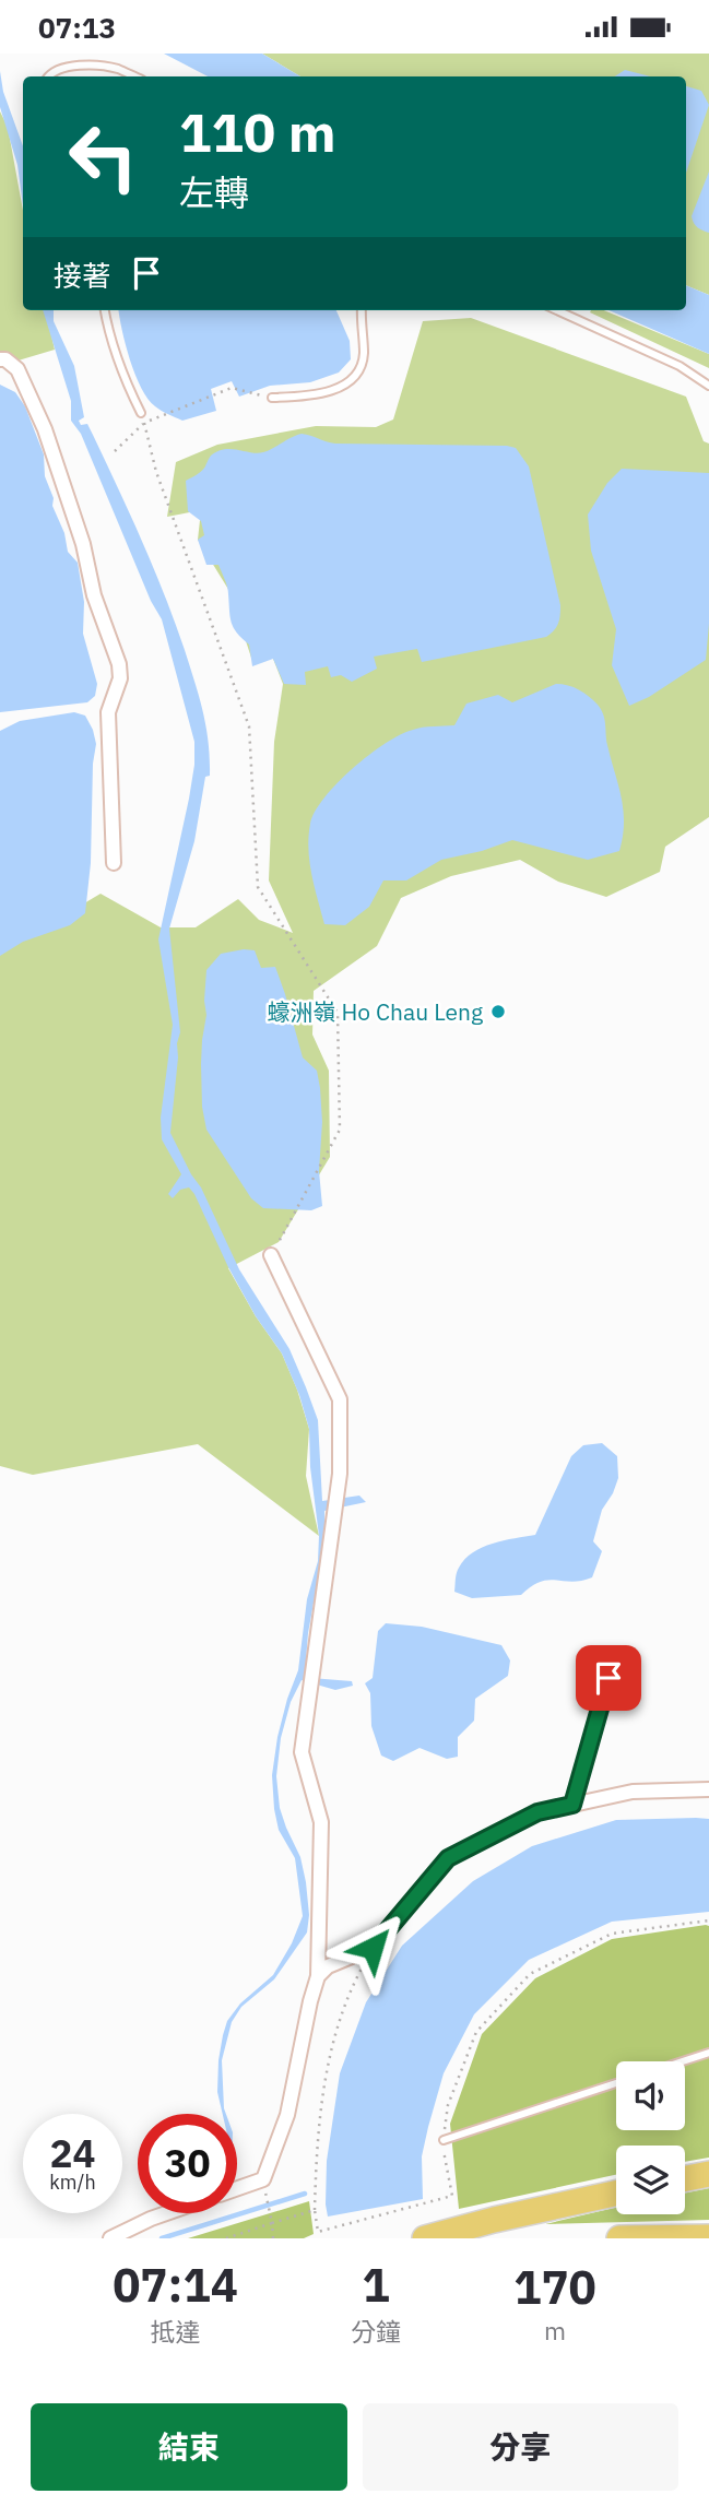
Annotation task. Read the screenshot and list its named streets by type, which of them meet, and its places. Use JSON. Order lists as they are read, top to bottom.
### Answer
{
  "places": ["蠔洲嶺 Ho Chau Leng"],
  "page": {
    "status": "07:13",
    "turn": ["110 m", "左轉"],
    "then": "接著",
    "speed": "24 km/h",
    "limit": "30",
    "eta": [
      "07:14",
      "抵達",
      "1",
      "分鐘",
      "170",
      "m"
    ],
    "buttons": ["結束", "分享"]
  }
}
